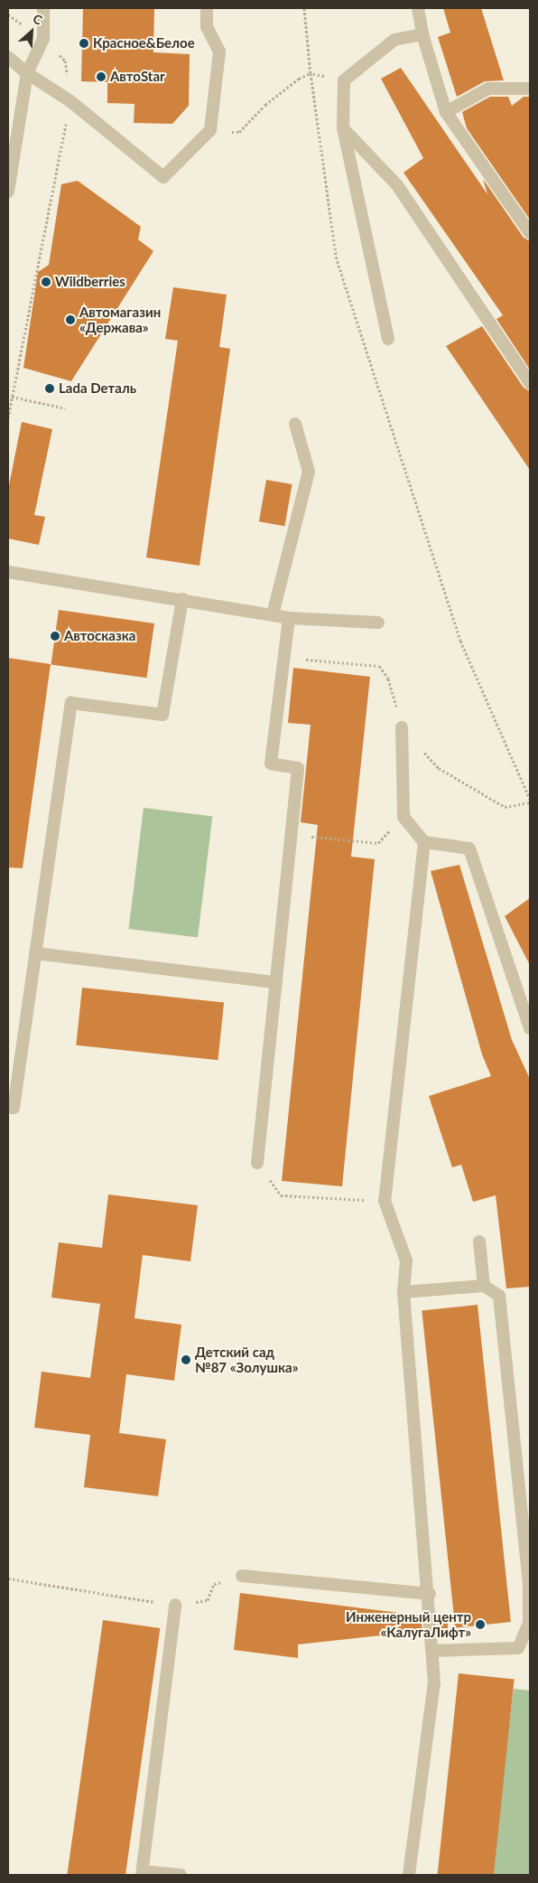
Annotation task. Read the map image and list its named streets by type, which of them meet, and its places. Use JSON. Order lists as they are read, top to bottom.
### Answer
{
  "places": [
    "Красное&Белое",
    "АвтоStar",
    "Wildberries",
    "Автомагазин «Держава»",
    "Lada Dеталь",
    "Автосказка",
    "Детский сад №87 «Золушка»",
    "Инженерный центр «КалугаЛифт»"
  ],
  "north": "top right"
}
